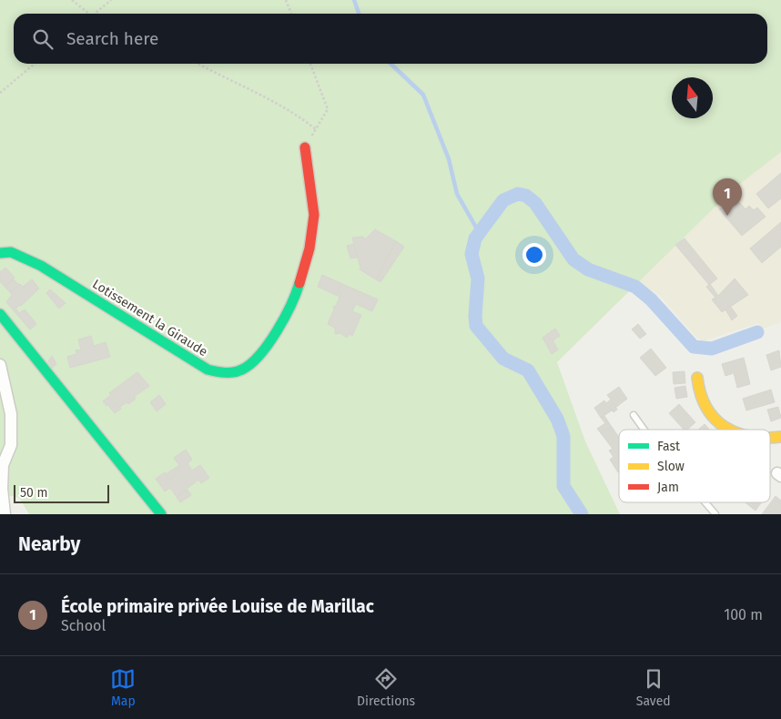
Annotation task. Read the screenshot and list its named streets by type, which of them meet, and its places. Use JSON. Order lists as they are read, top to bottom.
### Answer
{
  "streets": {
    "street": ["Lotissement la Giraude"]
  },
  "legend": ["Fast", "Slow", "Jam"],
  "scale_bar": "50 m",
  "north": "top",
  "page": {
    "search": "Search here",
    "pins": "1",
    "scale": "50 m",
    "heading": "Nearby",
    "list": [
      {
        "mark": "1",
        "name": "École primaire privée Louise de Marillac",
        "note": "School",
        "value": "100 m"
      }
    ],
    "nav": ["Map", "Directions", "Saved"]
  }
}
